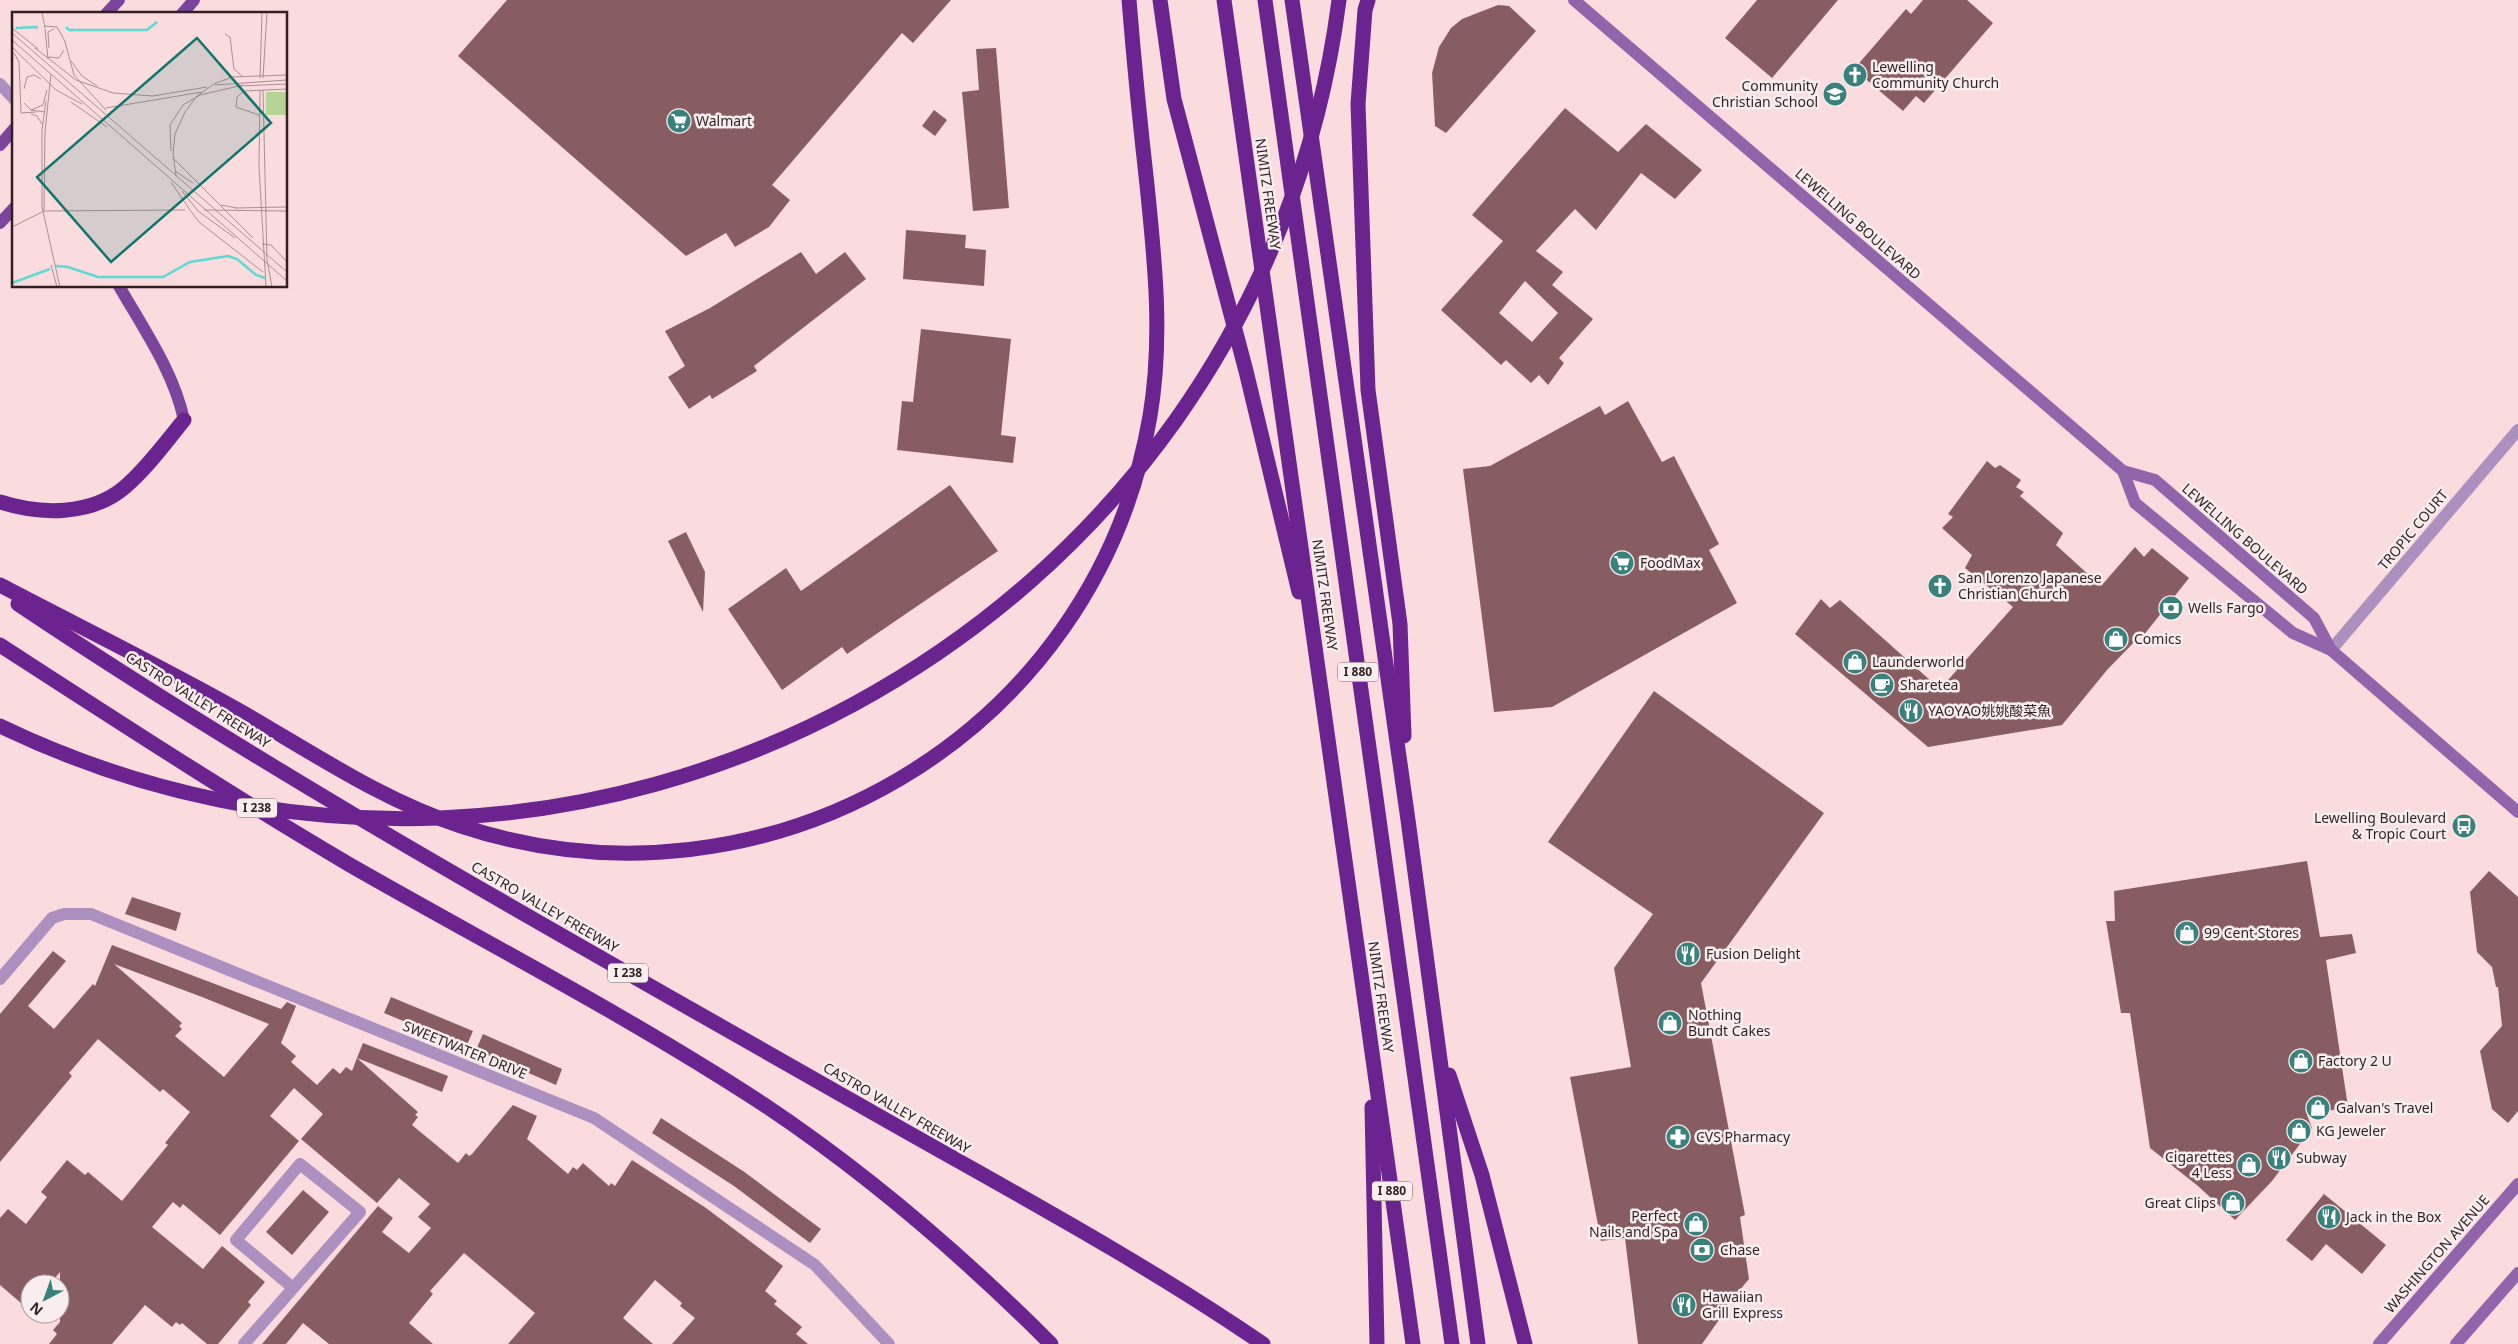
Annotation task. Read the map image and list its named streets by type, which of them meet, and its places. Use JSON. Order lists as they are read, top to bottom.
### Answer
{
  "streets": {
    "highway": [
      "NIMITZ FREEWAY",
      "I 880",
      "CASTRO VALLEY FREEWAY",
      "I 238"
    ],
    "main road": ["LEWELLING BOULEVARD", "WASHINGTON AVENUE"],
    "street": ["TROPIC COURT", "SWEETWATER DRIVE"]
  },
  "crossings": [
    ["LEWELLING BOULEVARD", "TROPIC COURT"]
  ],
  "places": {
    "church": ["Lewelling Community Church", "San Lorenzo Japanese Christian Church"],
    "school or university": ["Community Christian School"],
    "supermarket": ["Walmart", "FoodMax"],
    "bank": ["Wells Fargo", "Chase"],
    "shop": [
      "Comics",
      "Launderworld",
      "99 Cent Stores",
      "Nothing Bundt Cakes",
      "Factory 2 U",
      "Galvan's Travel",
      "KG Jeweler",
      "Cigarettes 4 Less",
      "Great Clips",
      "Perfect Nails and Spa"
    ],
    "cafe": ["Sharetea"],
    "restaurant": [
      "YAOYAO姚姚酸菜魚",
      "Fusion Delight",
      "Subway",
      "Jack in the Box",
      "Hawaiian Grill Express"
    ],
    "bus stop": ["Lewelling Boulevard & Tropic Court"],
    "pharmacy": ["CVS Pharmacy"]
  },
  "north": "bottom left"
}
